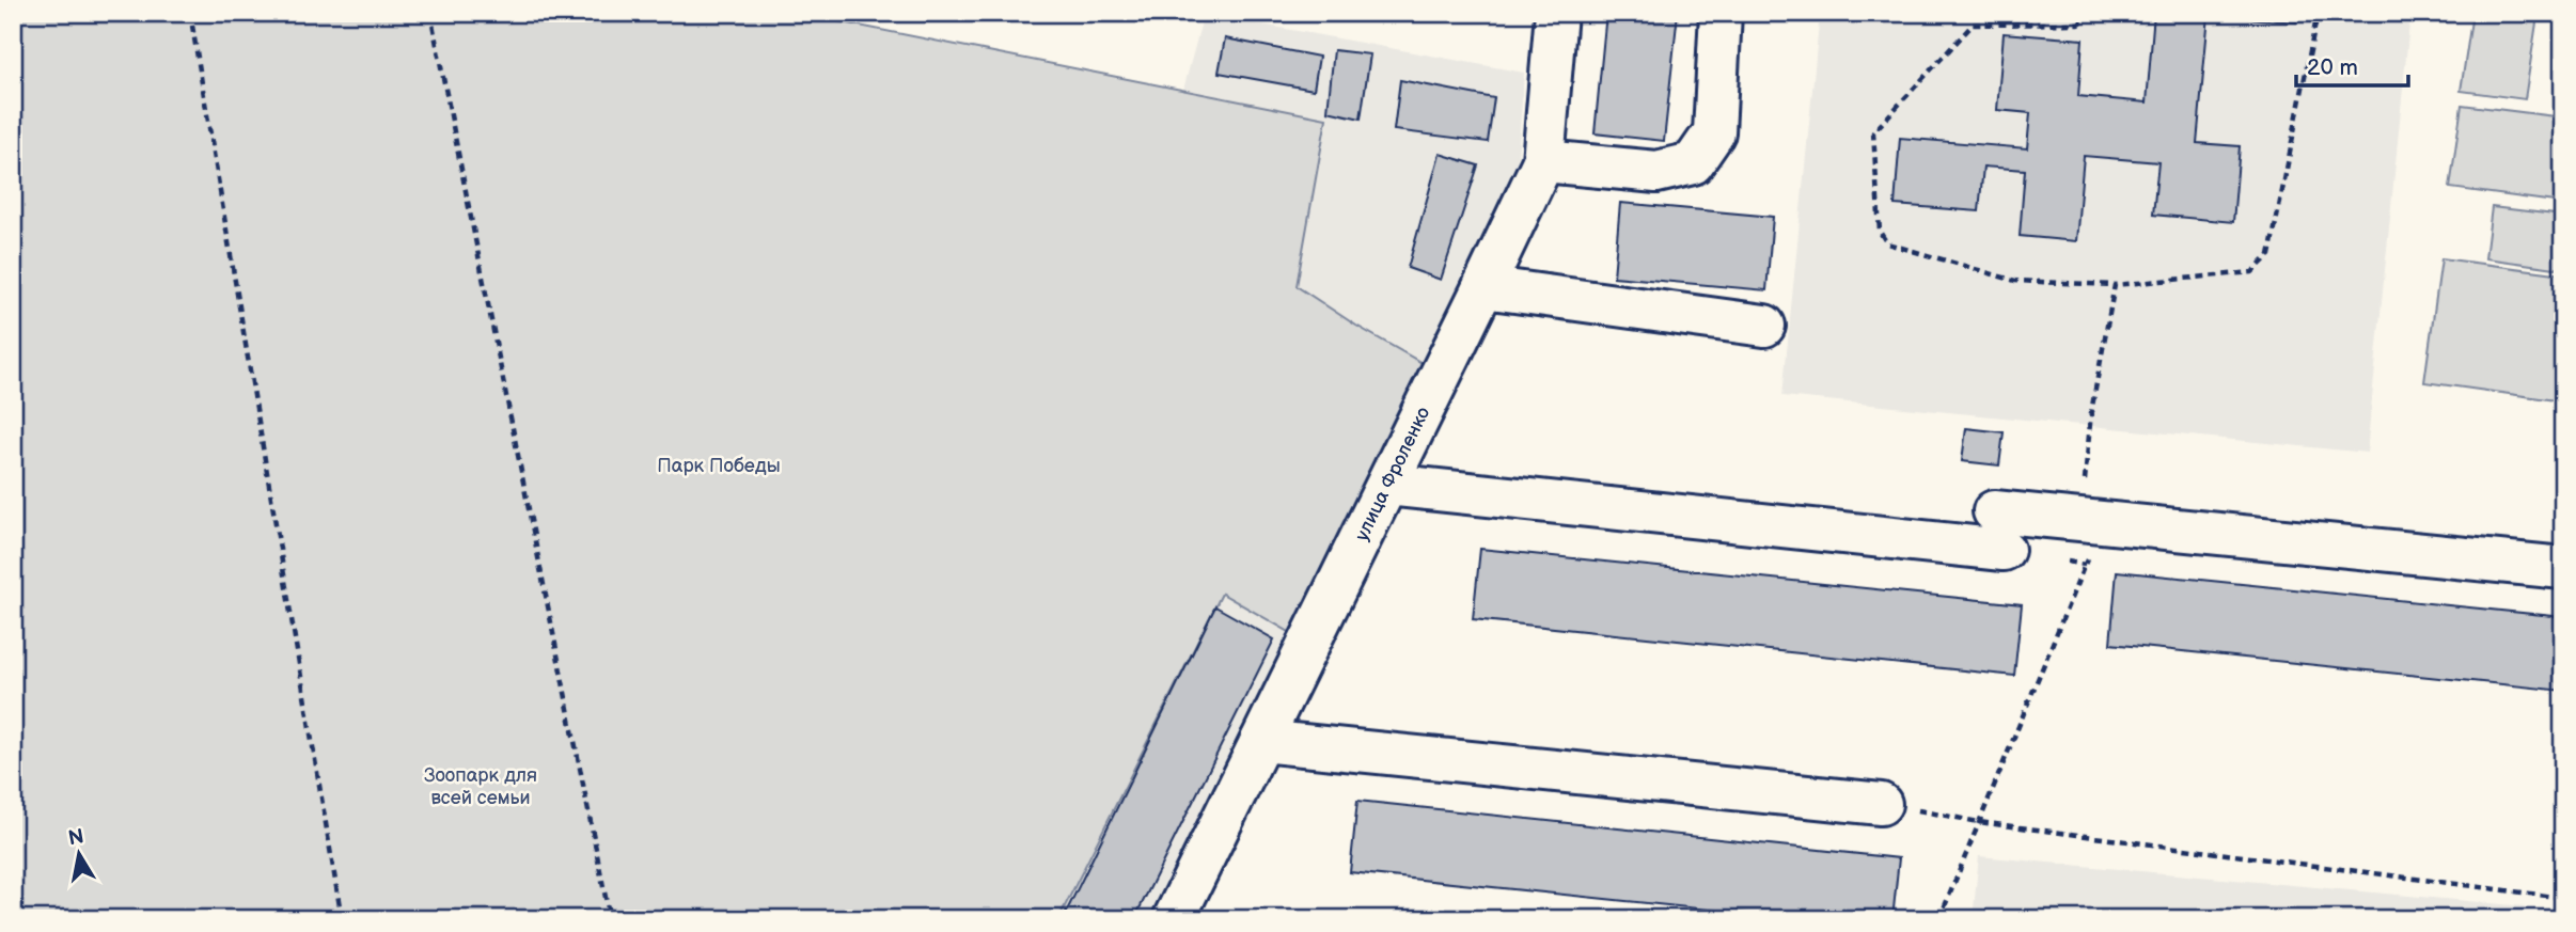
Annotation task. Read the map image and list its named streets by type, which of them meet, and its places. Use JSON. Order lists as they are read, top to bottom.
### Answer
{
  "streets": {
    "street": ["улица Фроленко"]
  },
  "parks": ["Парк Победы", "Зоопарк для всей семьи"],
  "scale_bar": "20 m",
  "north": "top"
}
